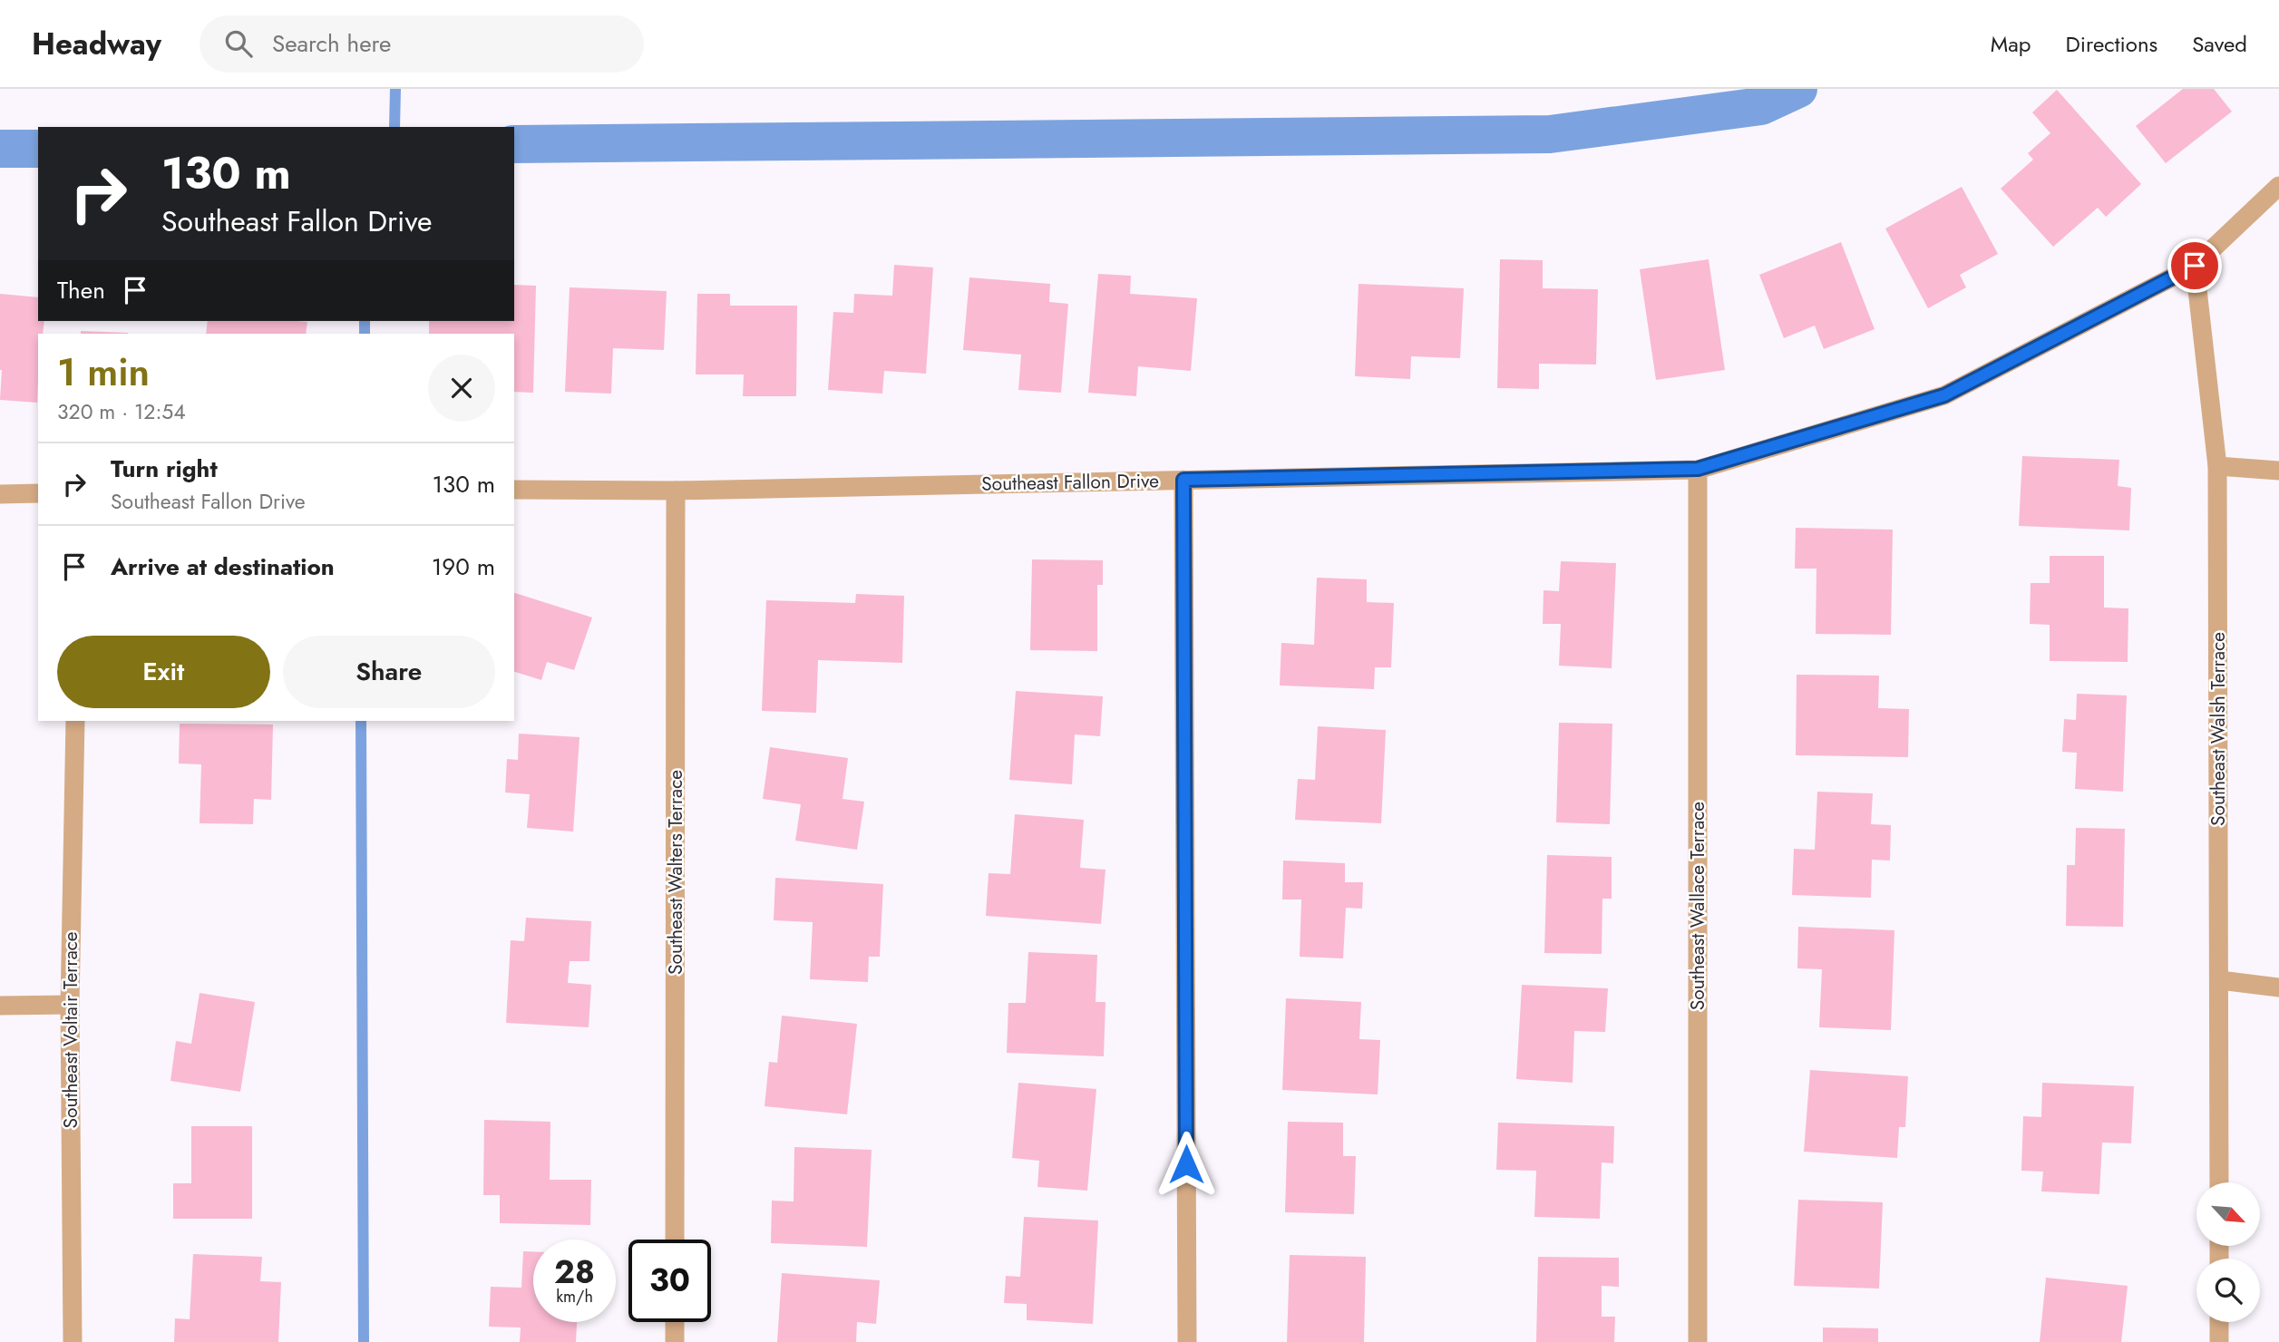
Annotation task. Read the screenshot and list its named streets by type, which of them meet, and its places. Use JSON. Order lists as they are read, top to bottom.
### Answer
{
  "streets": {
    "street": [
      "Southeast Fallon Drive",
      "Southeast Walsh Terrace",
      "Southeast Walters Terrace",
      "Southeast Wallace Terrace",
      "Southeast Voltair Terrace"
    ]
  },
  "crossings": [
    ["Southeast Fallon Drive", "Southeast Walsh Terrace"],
    ["Southeast Fallon Drive", "Southeast Walters Terrace"],
    ["Southeast Fallon Drive", "Southeast Wallace Terrace"]
  ],
  "north": "bottom right",
  "page": {
    "header": "Headway",
    "search": "Search here",
    "nav": ["Map", "Directions", "Saved"],
    "turn": ["130 m", "Southeast Fallon Drive"],
    "then": "Then",
    "heading": ["1 min", "320 m · 12:54"],
    "list": [
      {
        "name": "Turn right",
        "note": "Southeast Fallon Drive",
        "value": "130 m"
      },
      {
        "name": "Arrive at destination",
        "value": "190 m"
      }
    ],
    "buttons": ["Exit", "Share"],
    "speed": "28 km/h",
    "limit": "30"
  }
}
